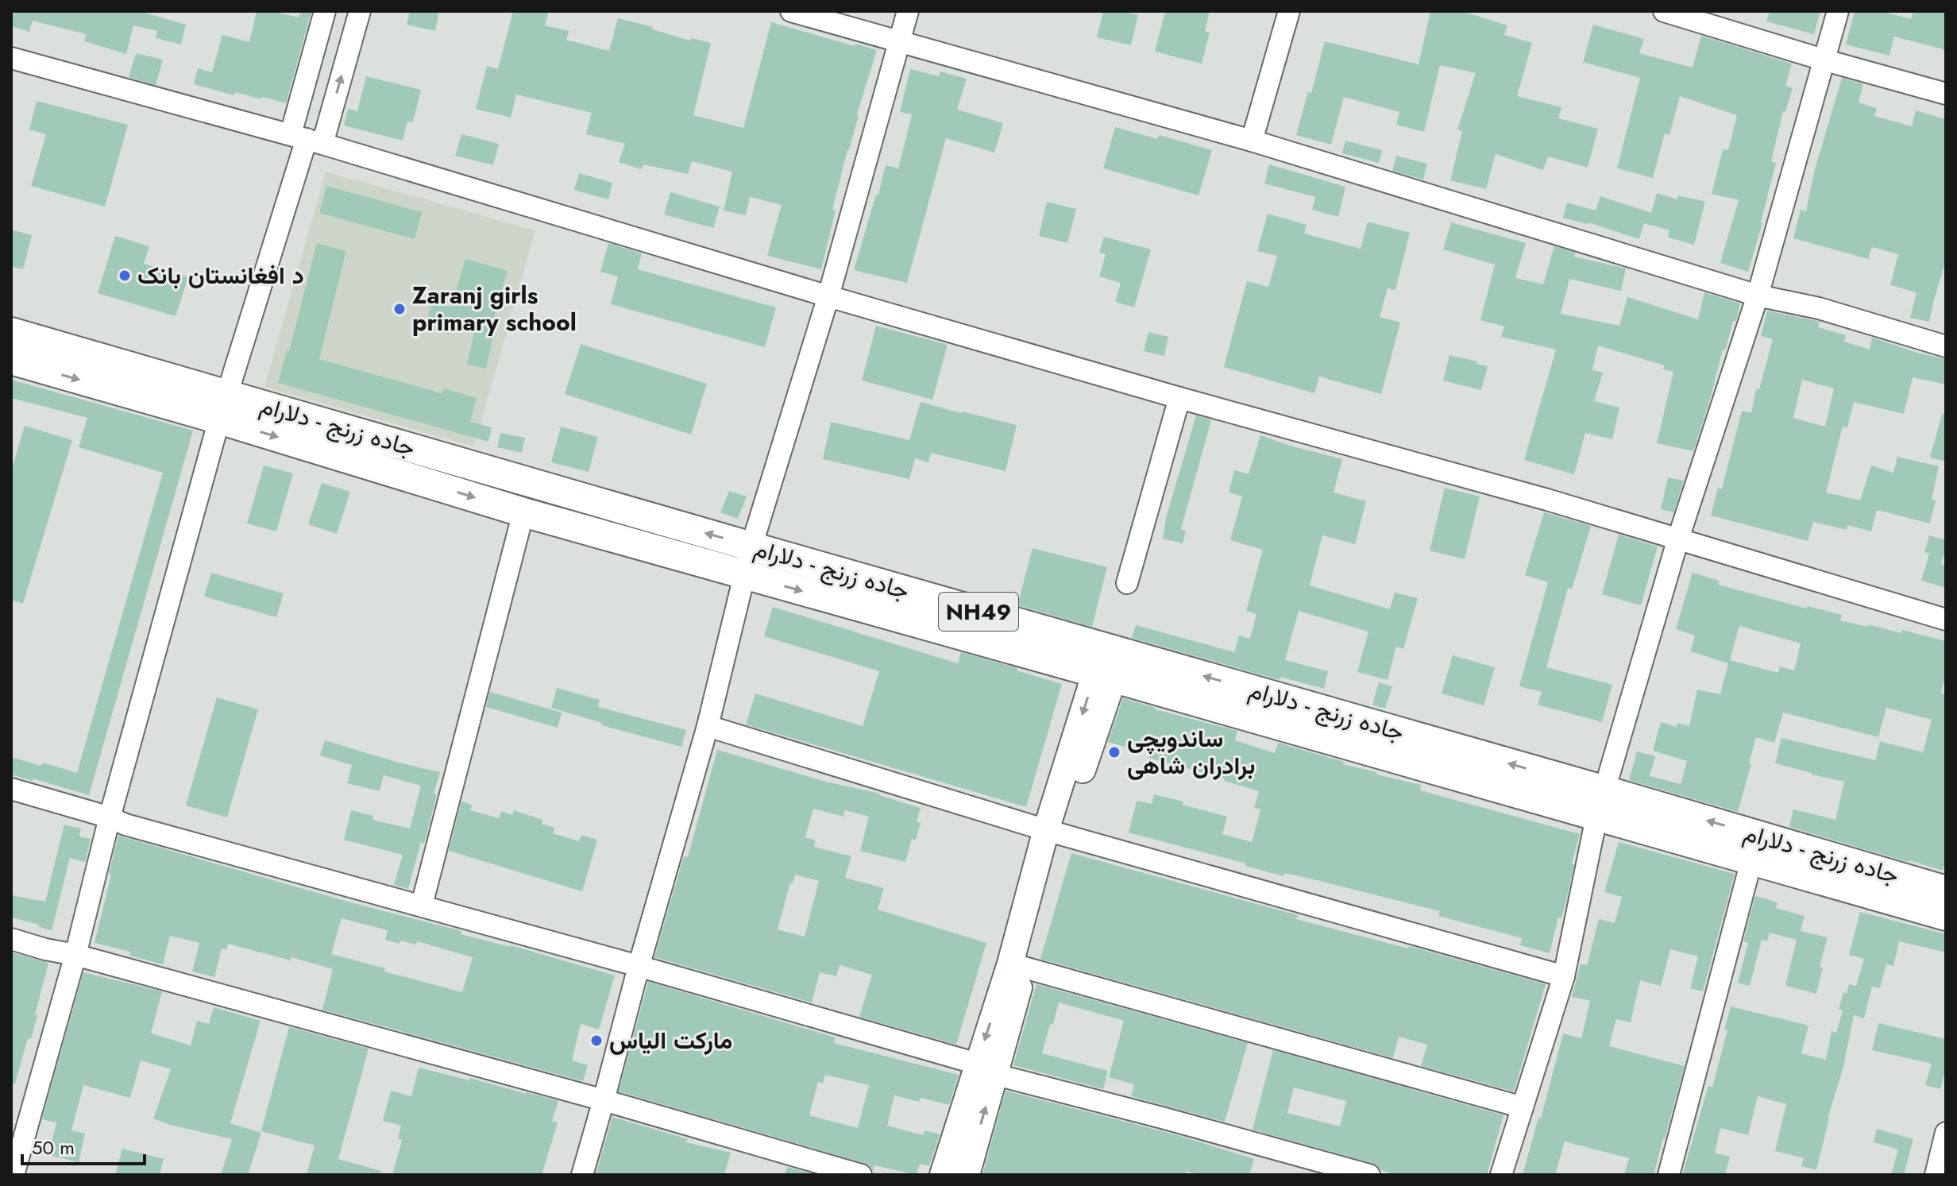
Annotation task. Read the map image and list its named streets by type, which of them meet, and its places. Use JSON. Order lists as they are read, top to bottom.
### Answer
{
  "streets": {
    "highway": ["جاده زرنج - دلارام", "NH49"]
  },
  "places": [
    "د افغانستان بانک",
    "Zaranj girls primary school",
    "ساندویچی برادران شاهی",
    "مارکت الیاس"
  ],
  "scale_bar": "50 m"
}
